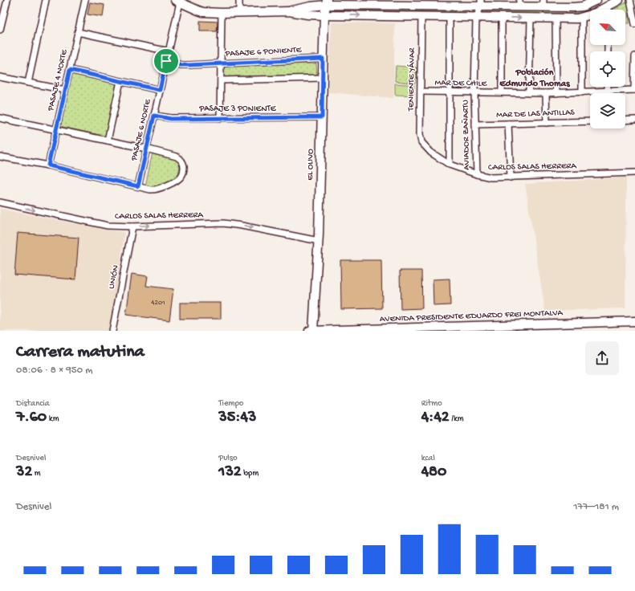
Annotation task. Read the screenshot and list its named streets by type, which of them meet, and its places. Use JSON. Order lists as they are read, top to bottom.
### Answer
{
  "streets": {
    "street": [
      "PASAJE 6 PONIENTE",
      "TENIENTE YÁVAR",
      "PASAJE 4 NORTE",
      "MAR DE CHILE",
      "PASAJE 3 PONIENTE",
      "MAR DE LAS ANTILLAS",
      "PASAJE 6 NORTE",
      "AVIADOR ZAÑARTU",
      "EL OLIVO",
      "CARLOS SALAS HERRERA",
      "UNIÓN",
      "AVENIDA PRESIDENTE EDUARDO FREI MONTALVA"
    ]
  },
  "crossings": [
    ["PASAJE 6 PONIENTE", "PASAJE 6 NORTE"],
    ["PASAJE 6 PONIENTE", "EL OLIVO"],
    ["TENIENTE YÁVAR", "MAR DE CHILE"],
    ["TENIENTE YÁVAR", "CARLOS SALAS HERRERA"],
    ["MAR DE CHILE", "AVIADOR ZAÑARTU"],
    ["PASAJE 3 PONIENTE", "PASAJE 6 NORTE"],
    ["PASAJE 3 PONIENTE", "EL OLIVO"],
    ["MAR DE LAS ANTILLAS", "AVIADOR ZAÑARTU"],
    ["AVIADOR ZAÑARTU", "CARLOS SALAS HERRERA"],
    ["EL OLIVO", "CARLOS SALAS HERRERA"],
    ["EL OLIVO", "AVENIDA PRESIDENTE EDUARDO FREI MONTALVA"],
    ["CARLOS SALAS HERRERA", "UNIÓN"]
  ],
  "districts": ["Población Edmundo Thomas"],
  "house_numbers": ["4201"],
  "north": "top left",
  "page": {
    "heading": ["Carrera matutina", "08:06 · 8 × 950 m"],
    "stats": [
      ["Distancia", "7.60 km"],
      ["Tiempo", "35:43"],
      ["Ritmo", "4:42 /km"],
      ["Desnivel", "32 m"],
      ["Pulso", "132 bpm"],
      ["kcal", "480"]
    ],
    "chart": ["Desnivel", "177–181 m"]
  }
}
